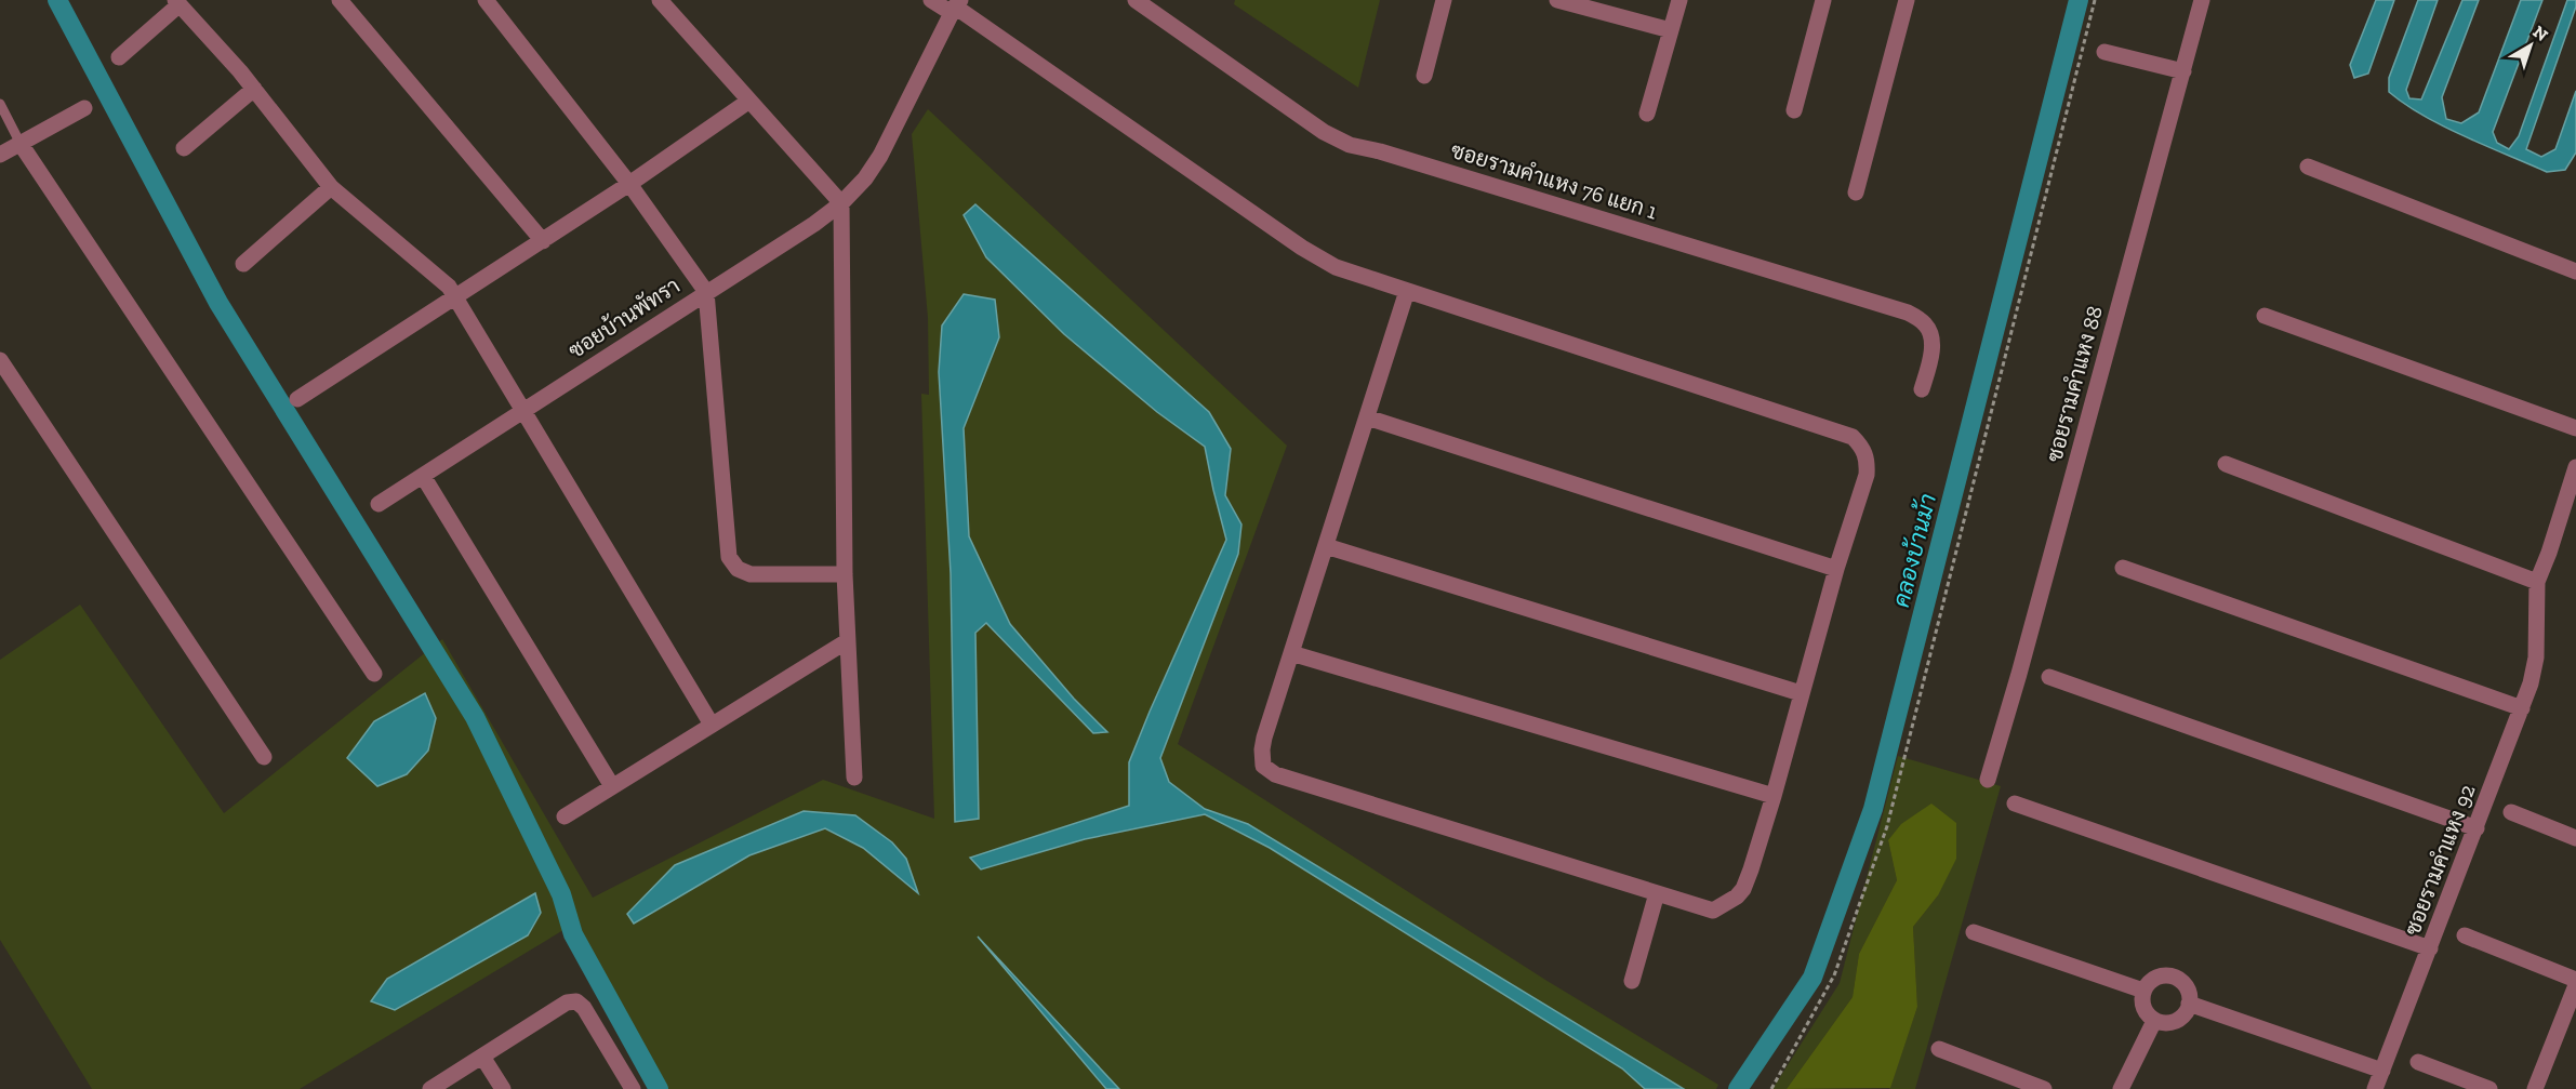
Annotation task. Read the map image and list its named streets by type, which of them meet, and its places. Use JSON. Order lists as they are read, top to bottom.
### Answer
{
  "streets": {
    "street": [
      "ซอยรามคำแหง 76 แยก 1",
      "ซอยบ้านพัทรา",
      "ซอยรามคำแหง 88",
      "ซอยรามคําแหง 92"
    ]
  },
  "water": ["คลองบ้านม้า"],
  "north": "top right"
}
